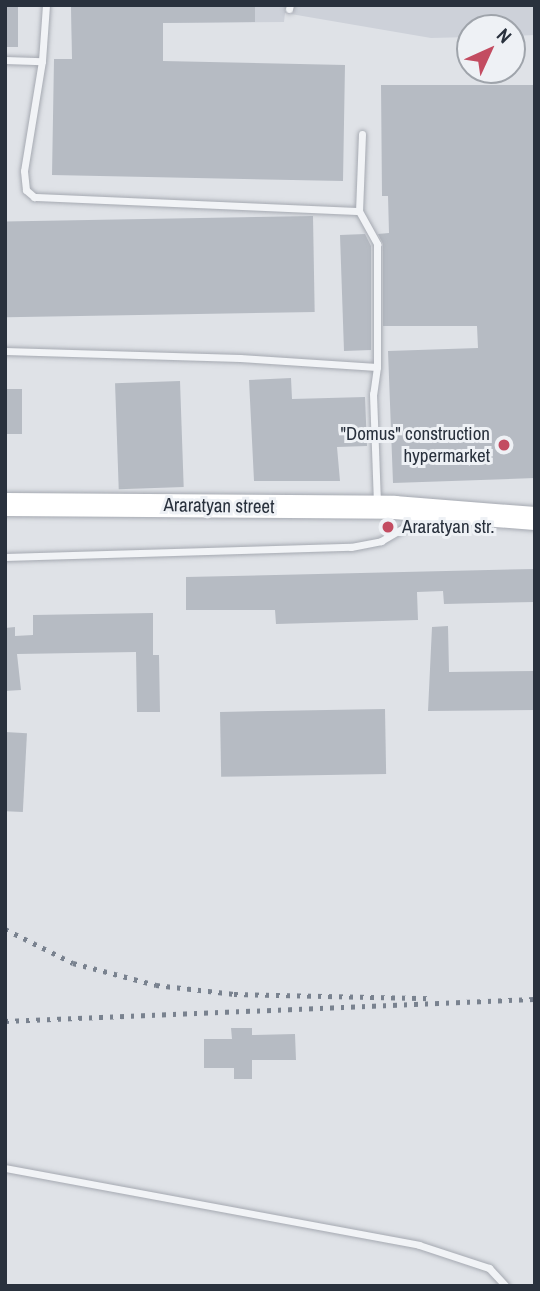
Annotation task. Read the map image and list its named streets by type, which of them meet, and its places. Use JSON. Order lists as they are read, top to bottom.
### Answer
{
  "streets": {
    "main road": ["Araratyan street"]
  },
  "places": ["\"Domus\" construction hypermarket", "Araratyan str."],
  "north": "top right"
}
